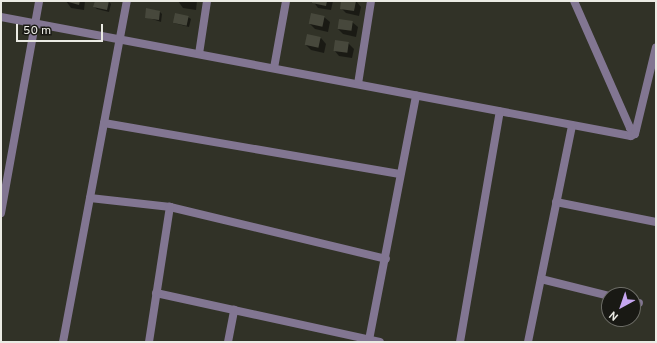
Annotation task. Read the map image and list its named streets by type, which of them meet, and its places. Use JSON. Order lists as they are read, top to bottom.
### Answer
{
  "scale_bar": "50 m",
  "north": "bottom left"
}
